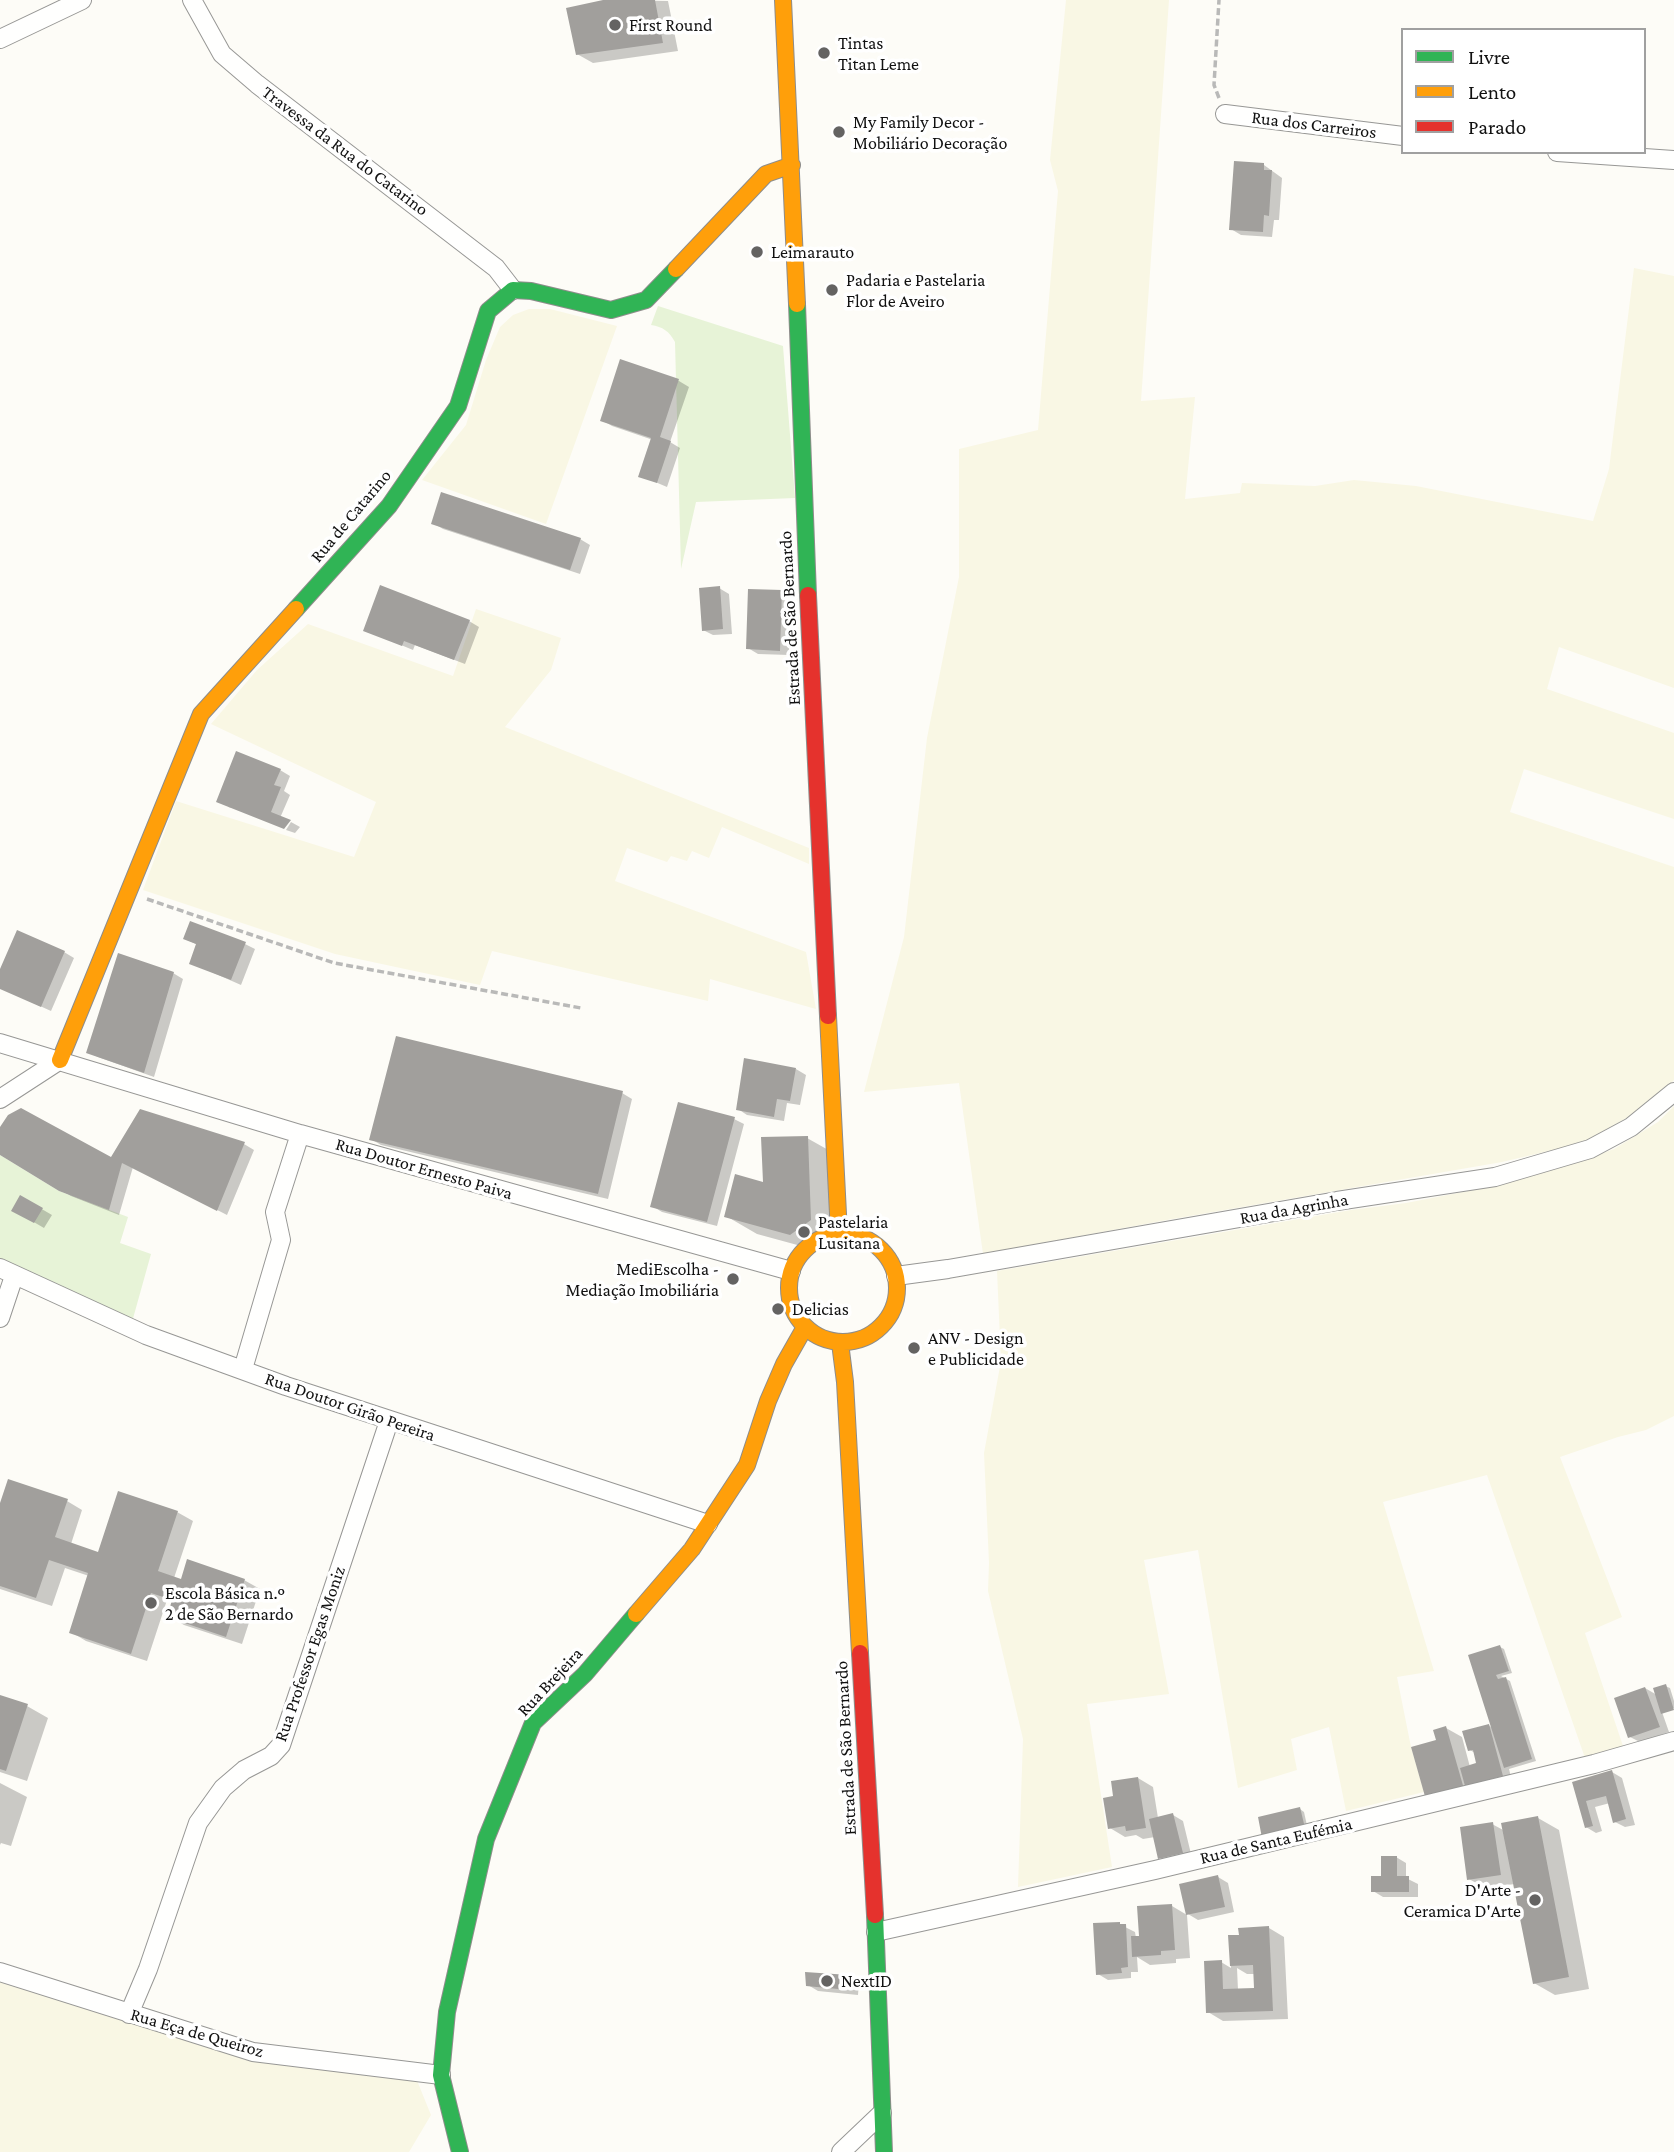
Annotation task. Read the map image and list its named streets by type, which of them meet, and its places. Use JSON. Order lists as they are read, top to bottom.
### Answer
{
  "streets": {
    "main road": ["Rua de Catarino", "Estrada de São Bernardo", "Rua Brejeira"],
    "street": [
      "Rua dos Carreiros",
      "Travessa da Rua do Catarino",
      "Rua Doutor Ernesto Paiva",
      "Rua da Agrinha",
      "Rua Doutor Girão Pereira",
      "Rua Professor Egas Moniz",
      "Rua de Santa Eufémia",
      "Rua Eça de Queiroz"
    ]
  },
  "crossings": [
    ["Travessa da Rua do Catarino", "Rua de Catarino"],
    ["Rua de Catarino", "Rua Doutor Ernesto Paiva"],
    ["Estrada de São Bernardo", "Rua Doutor Ernesto Paiva"],
    ["Estrada de São Bernardo", "Rua da Agrinha"],
    ["Estrada de São Bernardo", "Rua Brejeira"],
    ["Estrada de São Bernardo", "Rua de Santa Eufémia"],
    ["Rua Doutor Ernesto Paiva", "Rua da Agrinha"],
    ["Rua Doutor Ernesto Paiva", "Rua Brejeira"],
    ["Rua da Agrinha", "Rua Brejeira"],
    ["Rua Doutor Girão Pereira", "Rua Professor Egas Moniz"],
    ["Rua Doutor Girão Pereira", "Rua Brejeira"],
    ["Rua Professor Egas Moniz", "Rua Eça de Queiroz"],
    ["Rua Brejeira", "Rua Eça de Queiroz"]
  ],
  "places": [
    "First Round",
    "Tintas Titan Leme",
    "My Family Decor - Mobiliário Decoração",
    "Leimarauto",
    "Padaria e Pastelaria Flor de Aveiro",
    "Pastelaria Lusitana",
    "MediEscolha - Mediação Imobiliária",
    "Delicias",
    "ANV - Design e Publicidade",
    "Escola Básica n.º 2 de São Bernardo",
    "D'Arte - Ceramica D'Arte",
    "NextID"
  ],
  "legend": ["Livre", "Lento", "Parado"]
}
